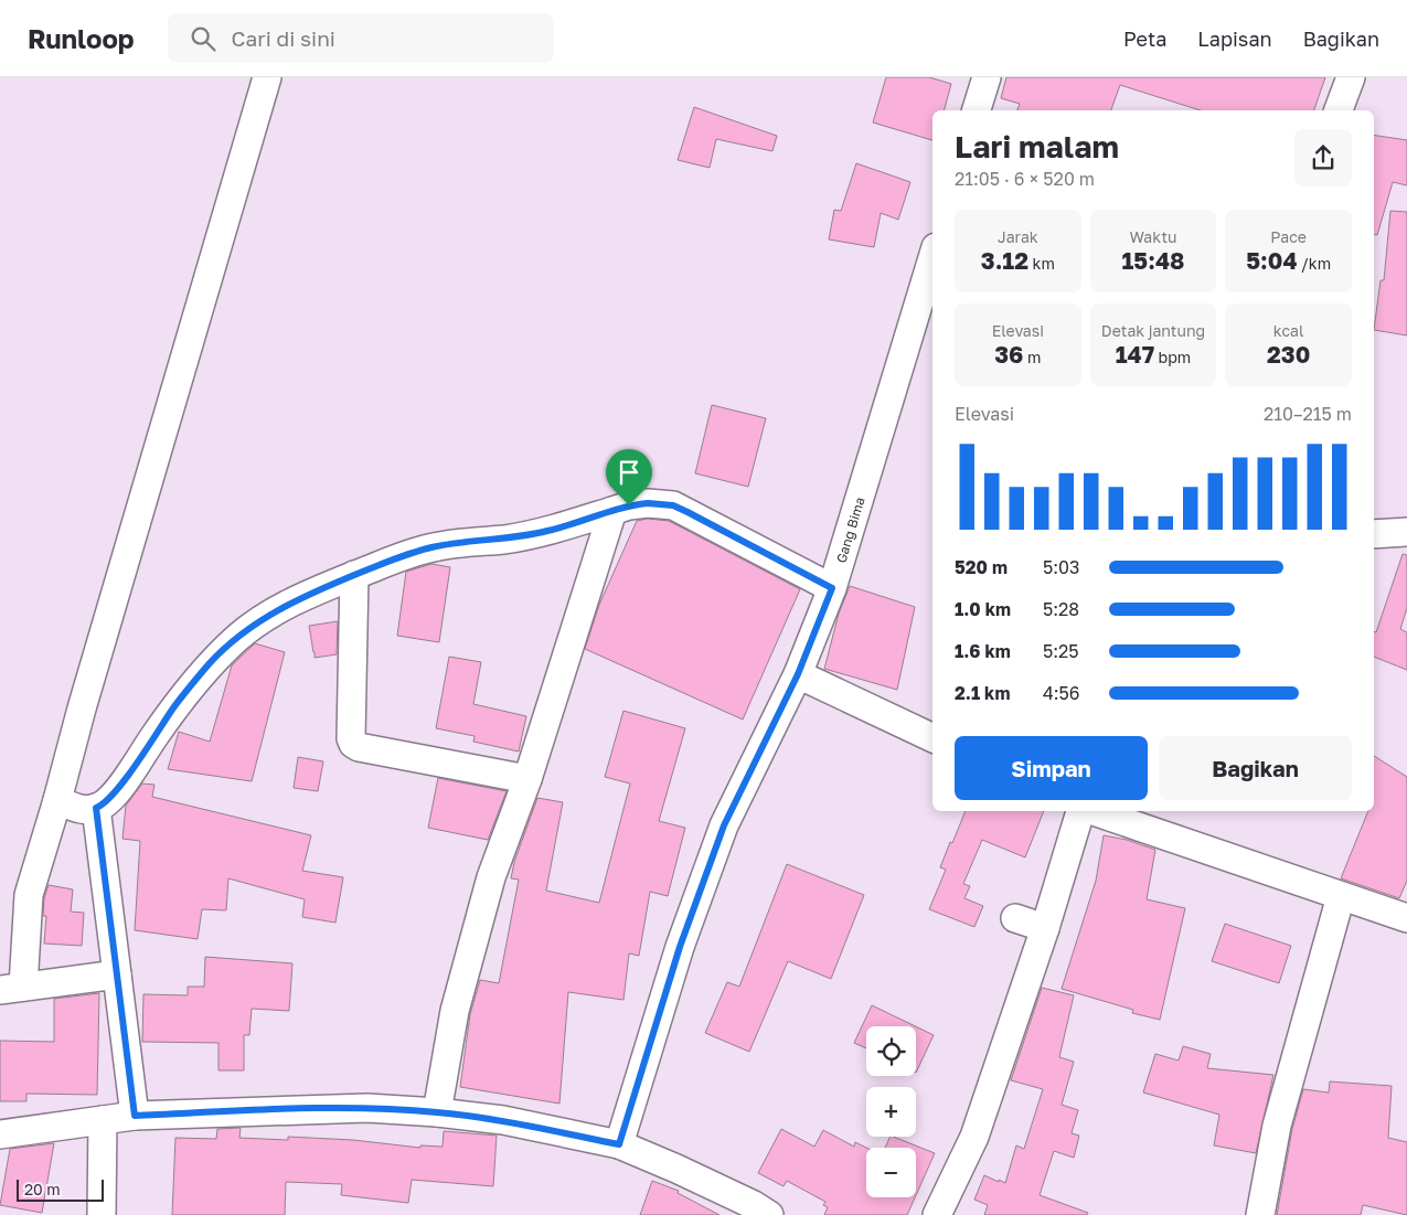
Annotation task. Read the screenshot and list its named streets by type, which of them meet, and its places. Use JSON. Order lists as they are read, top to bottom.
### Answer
{
  "streets": {
    "street": ["Gang Bima"]
  },
  "scale_bar": "20 m",
  "page": {
    "header": "Runloop",
    "search": "Cari di sini",
    "nav": ["Peta", "Lapisan", "Bagikan"],
    "heading": ["Lari malam", "21:05 · 6 × 520 m"],
    "stats": [
      ["Jarak", "3.12 km"],
      ["Waktu", "15:48"],
      ["Pace", "5:04 /km"],
      ["Elevasi", "36 m"],
      ["Detak jantung", "147 bpm"],
      ["kcal", "230"]
    ],
    "chart": ["Elevasi", "210–215 m"],
    "list": [
      {
        "name": "520 m",
        "note": "5:03"
      },
      {
        "name": "1.0 km",
        "note": "5:28"
      },
      {
        "name": "1.6 km",
        "note": "5:25"
      },
      {
        "name": "2.1 km",
        "note": "4:56"
      }
    ],
    "buttons": ["Simpan", "Bagikan"],
    "map_buttons": ["+", "−"],
    "scale": "20 m"
  }
}
